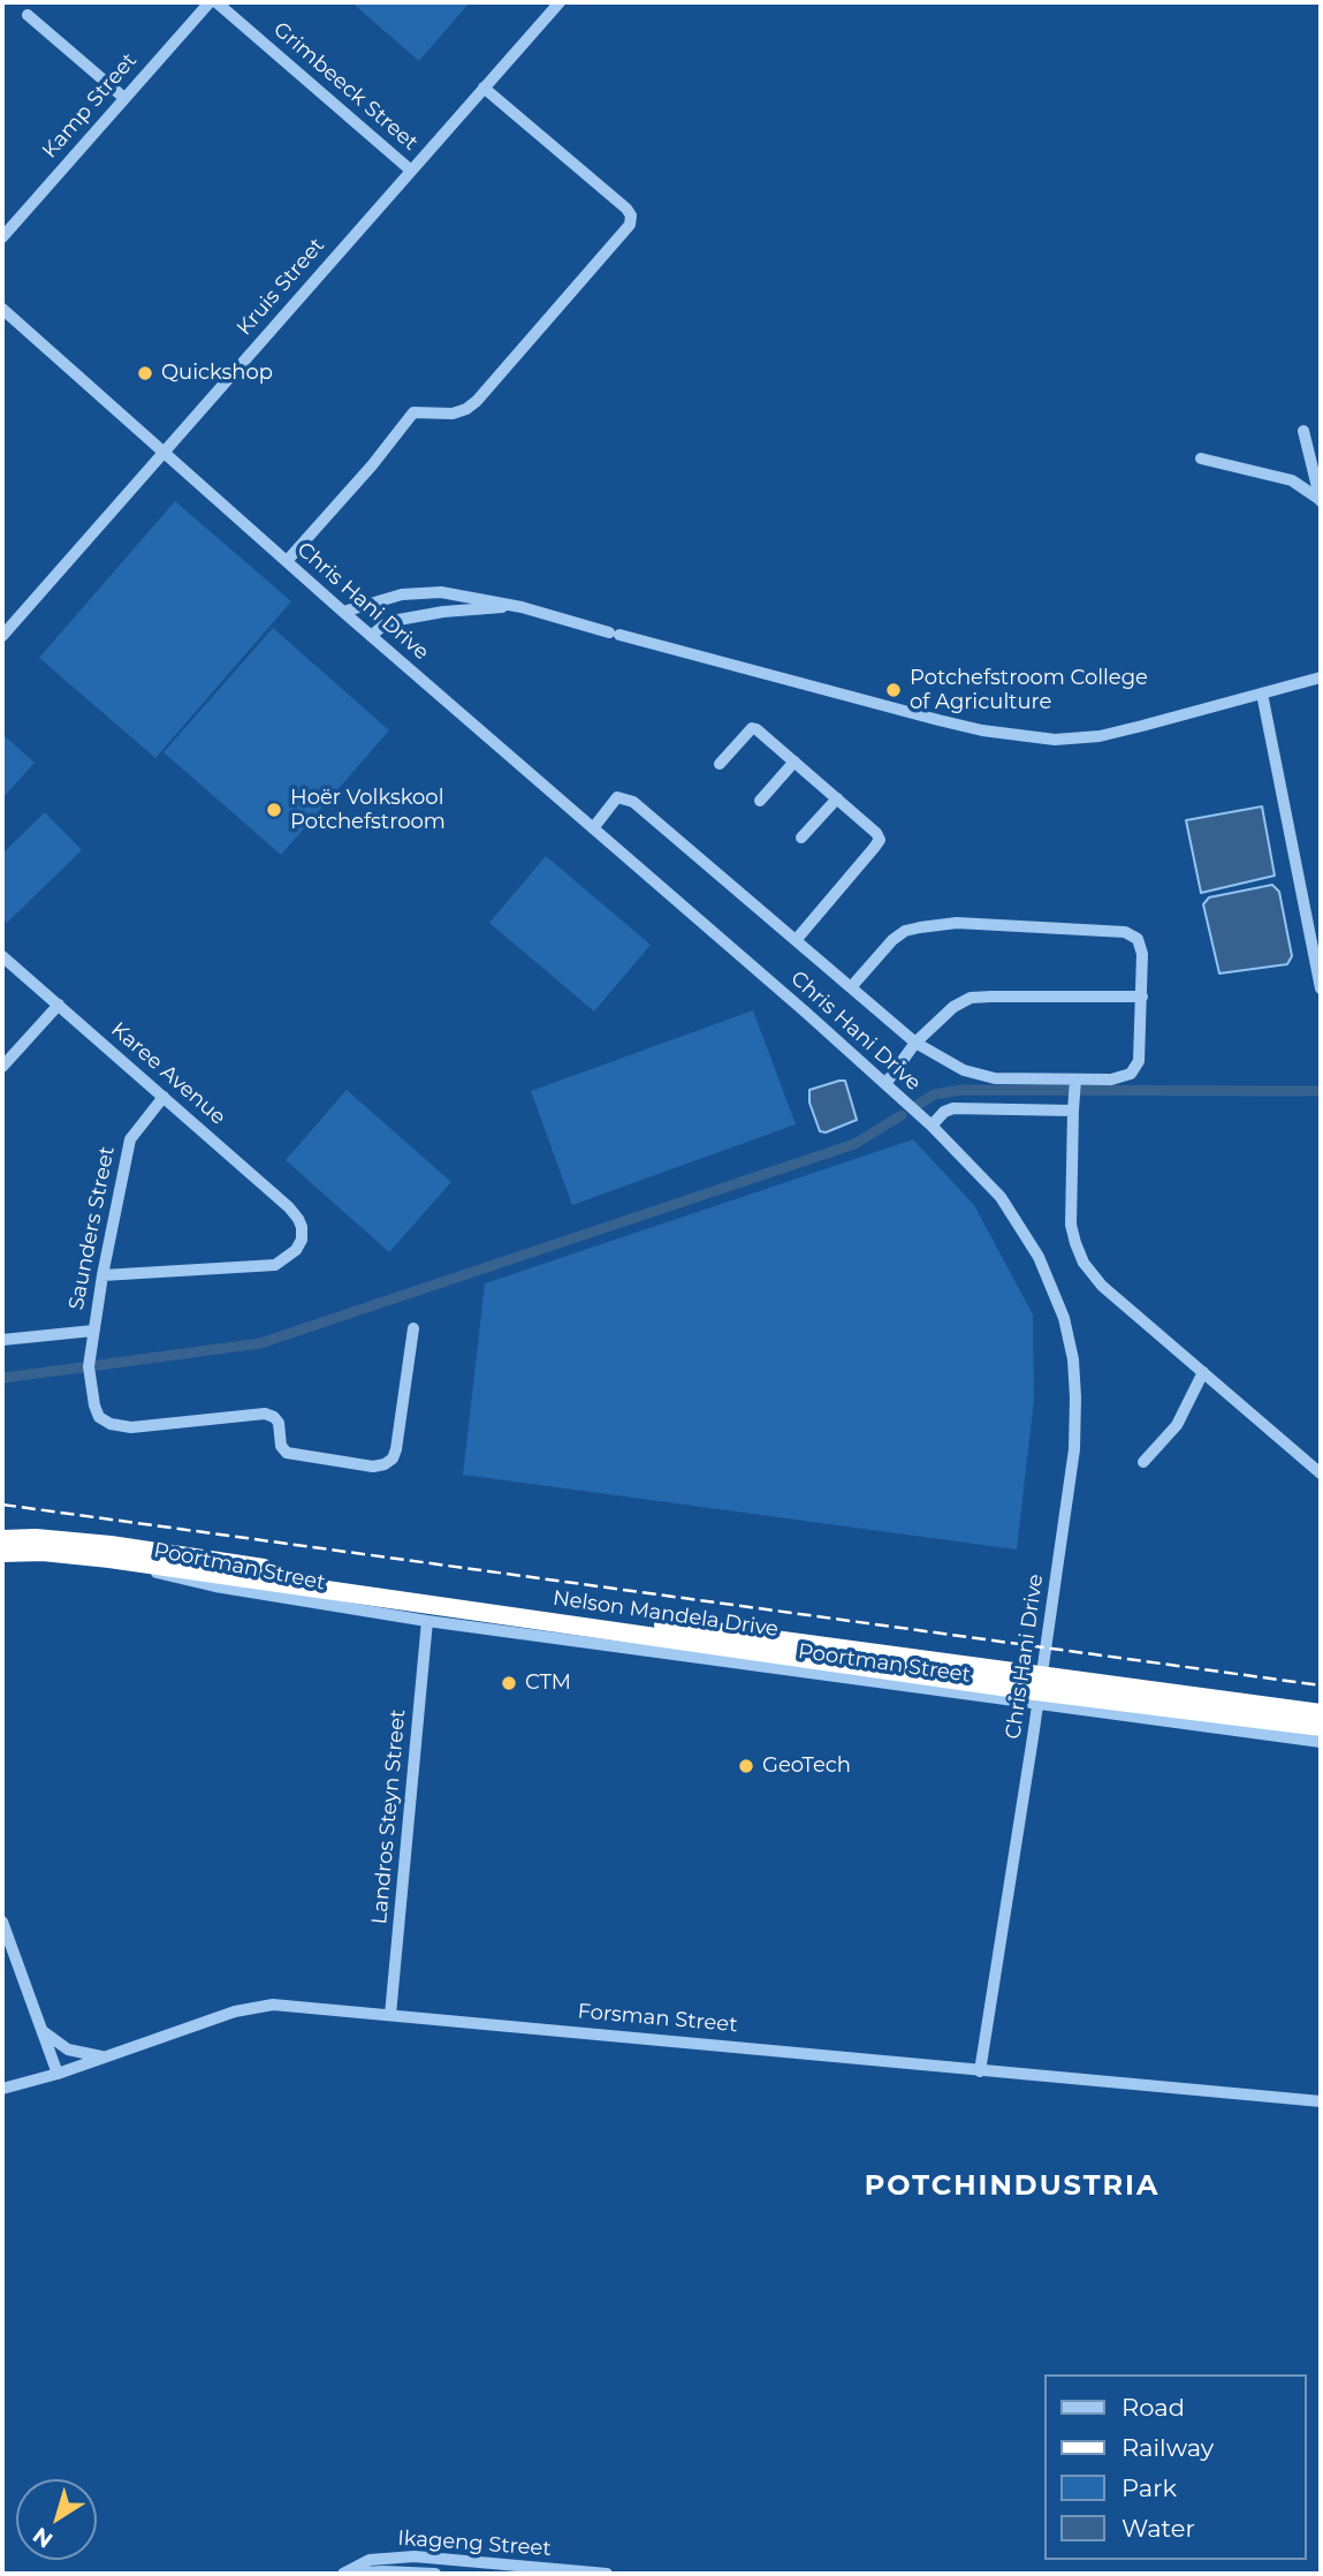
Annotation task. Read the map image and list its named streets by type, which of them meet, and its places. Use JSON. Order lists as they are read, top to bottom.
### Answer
{
  "streets": {
    "highway": ["Nelson Mandela Drive"],
    "street": [
      "Grimbeeck Street",
      "Kamp Street",
      "Kruis Street",
      "Chris Hani Drive",
      "Karee Avenue",
      "Saunders Street",
      "Poortman Street",
      "Landros Steyn Street",
      "Forsman Street",
      "Ikageng Street"
    ]
  },
  "crossings": [
    ["Grimbeeck Street", "Kruis Street"],
    ["Kruis Street", "Chris Hani Drive"],
    ["Chris Hani Drive", "Forsman Street"],
    ["Karee Avenue", "Saunders Street"],
    ["Poortman Street", "Nelson Mandela Drive"],
    ["Poortman Street", "Landros Steyn Street"],
    ["Landros Steyn Street", "Forsman Street"]
  ],
  "districts": ["POTCHINDUSTRIA"],
  "places": [
    "Quickshop",
    "Potchefstroom College of Agriculture",
    "Hoër Volkskool Potchefstroom",
    "CTM",
    "GeoTech"
  ],
  "legend": [
    "Road",
    "Railway",
    "Park",
    "Water"
  ],
  "north": "bottom left"
}
